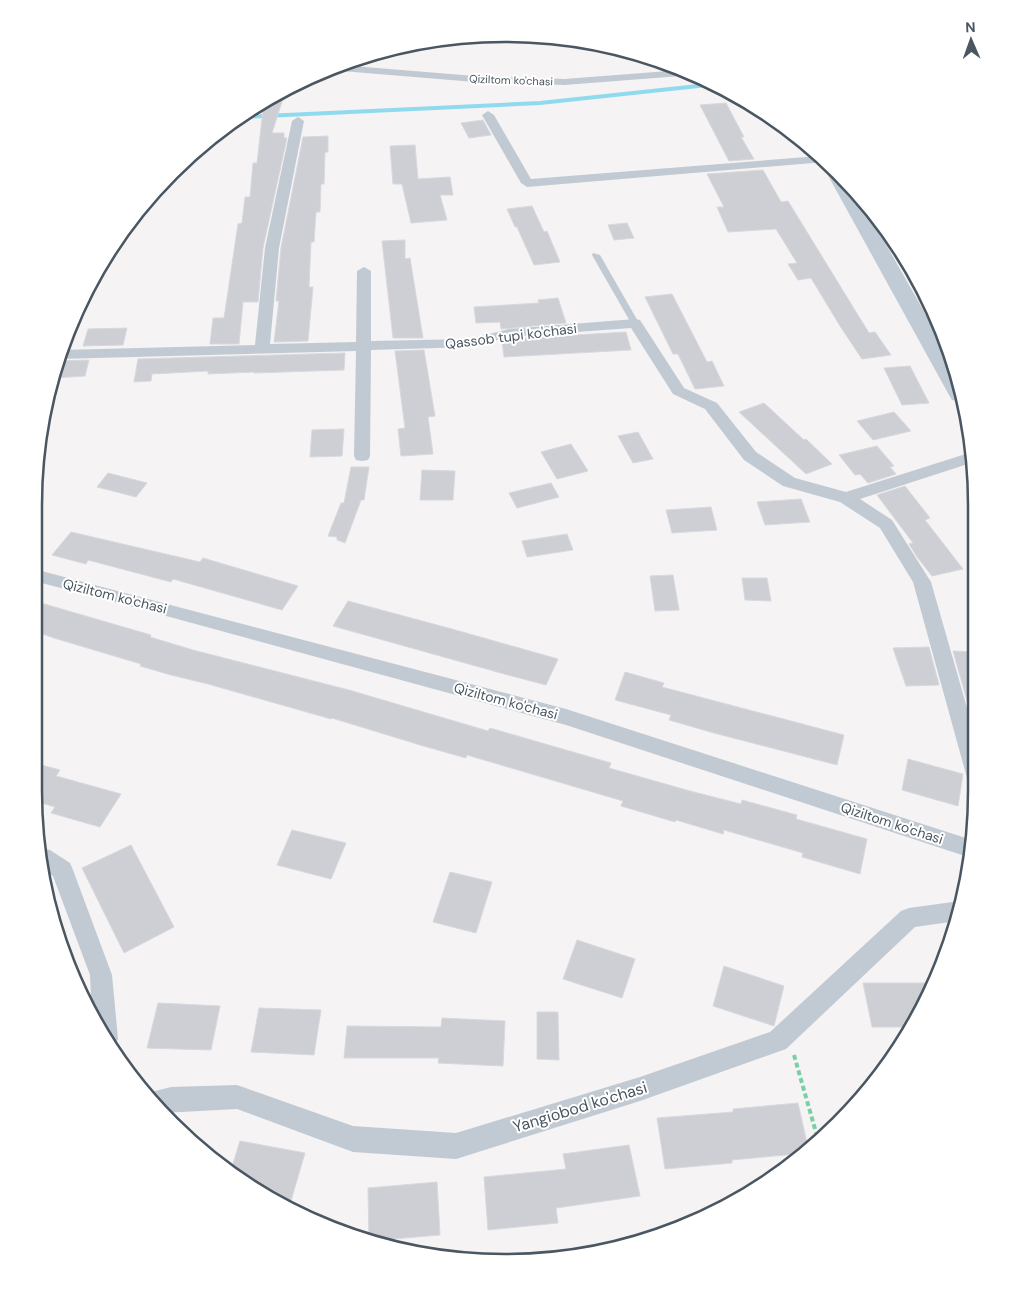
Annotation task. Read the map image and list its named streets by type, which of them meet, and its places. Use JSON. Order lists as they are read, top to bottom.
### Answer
{
  "streets": {
    "street": ["Qiziltom ko'chasi", "Qassob tupi ko'chasi", "Yangiobod ko'chasi"]
  },
  "north": "top"
}
